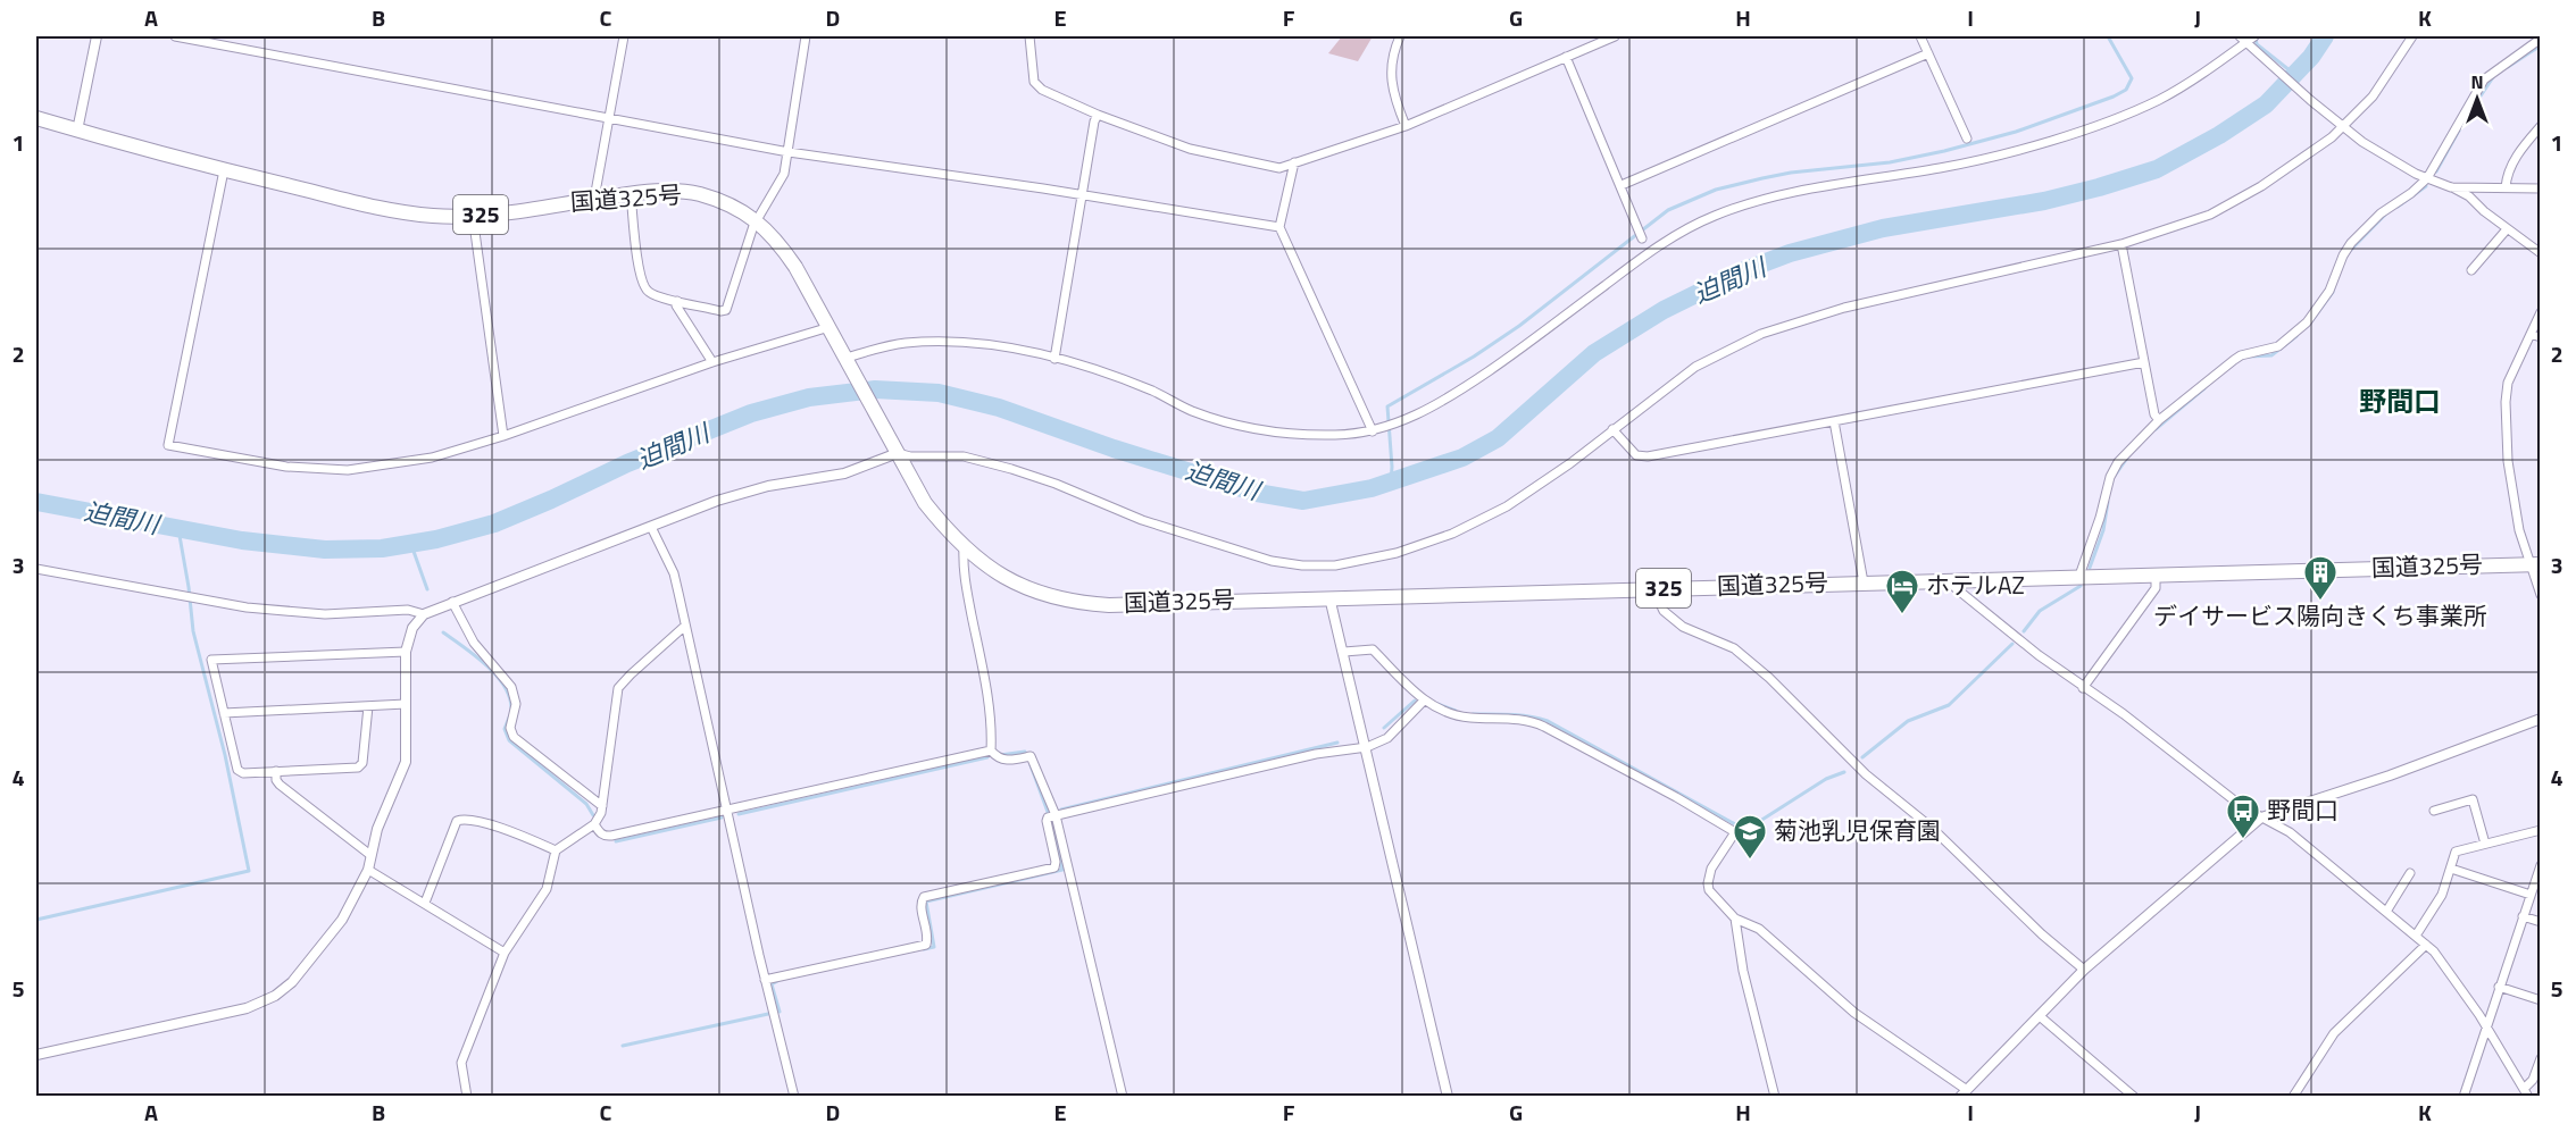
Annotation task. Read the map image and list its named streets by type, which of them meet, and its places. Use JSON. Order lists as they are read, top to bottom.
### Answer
{
  "streets": {
    "highway": ["国道325号", "325"]
  },
  "districts": ["野間口"],
  "water": ["迫間川"],
  "places": {
    "building": ["デイサービス陽向きくち事業所"],
    "hotel": ["ホテルAZ"],
    "bus stop": ["野間口"],
    "school or university": ["菊池乳児保育園"]
  },
  "north": "top",
  "grid": {
    "columns": [
      "A",
      "B",
      "C",
      "D",
      "E",
      "F",
      "G",
      "H",
      "I",
      "J",
      "K"
    ],
    "rows": [
      "1",
      "2",
      "3",
      "4",
      "5"
    ]
  }
}
